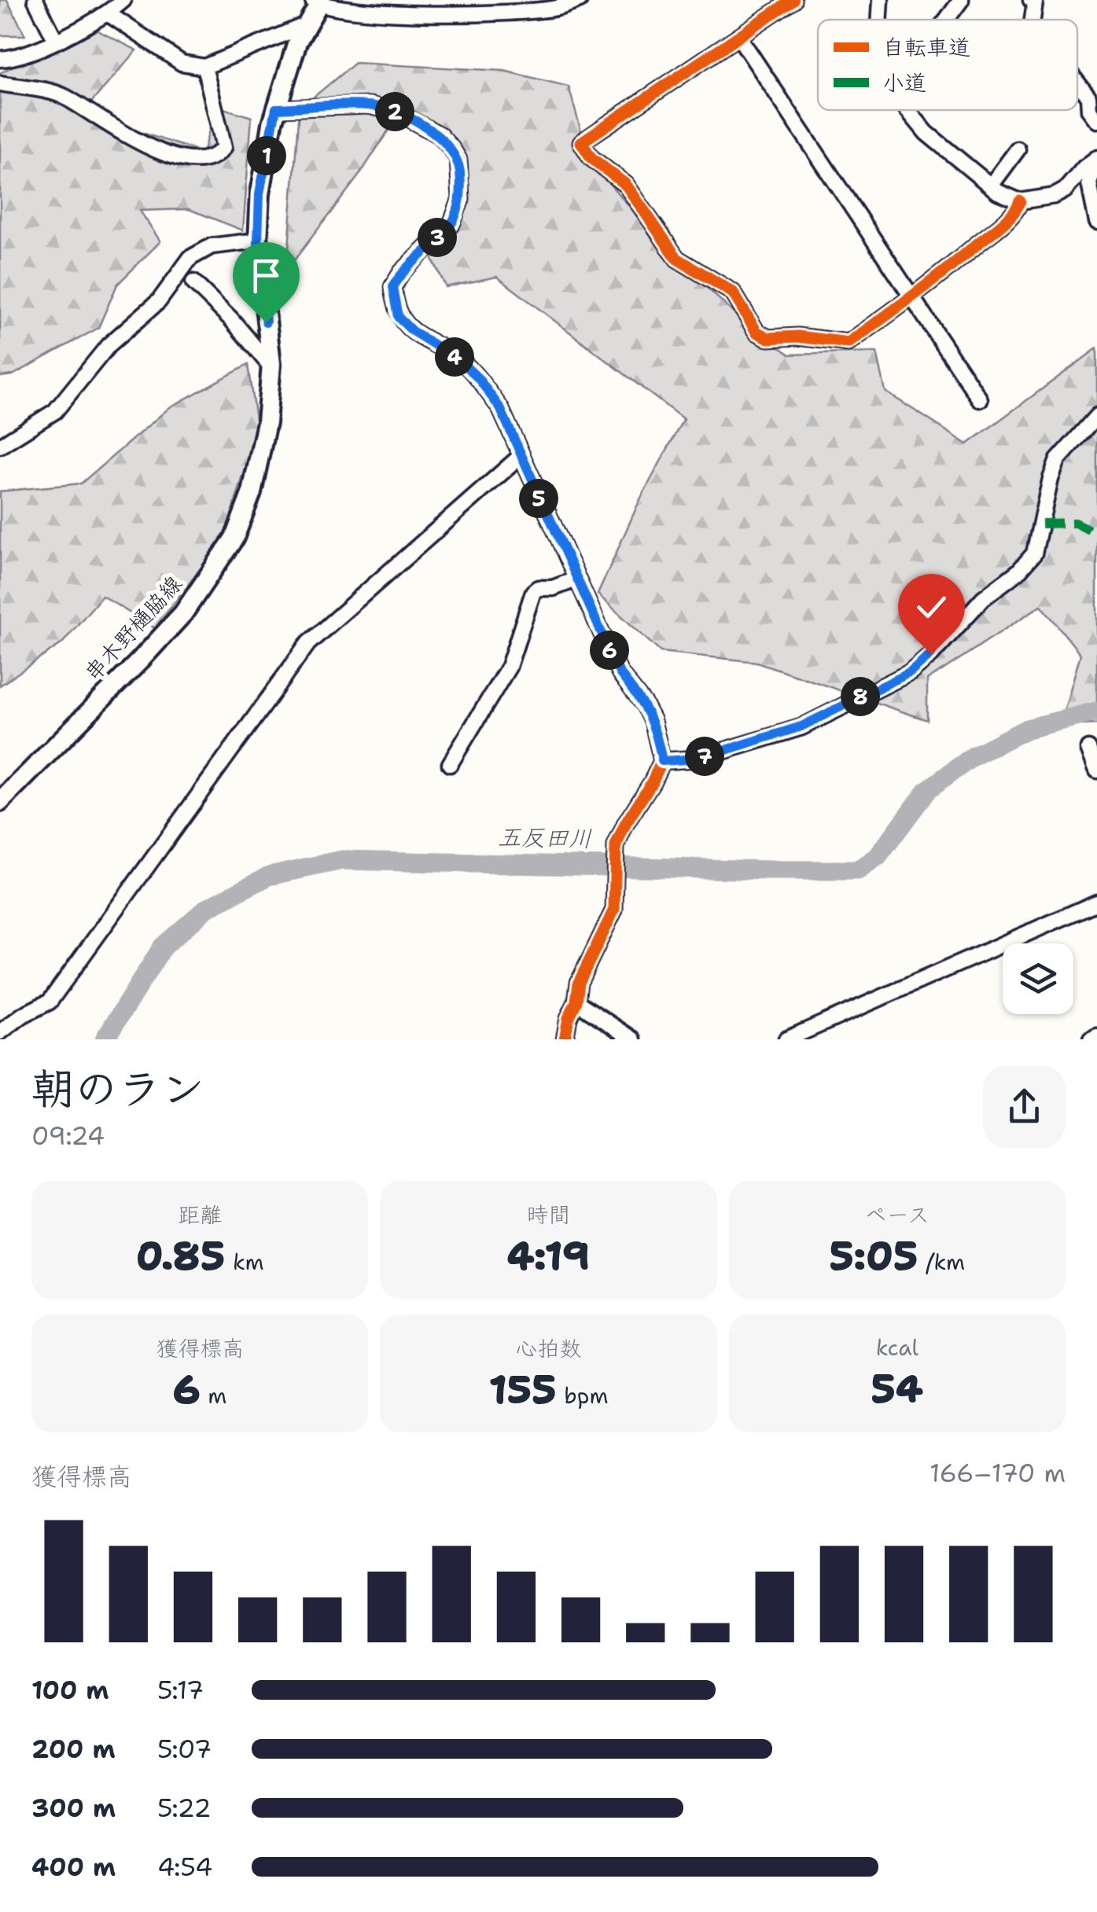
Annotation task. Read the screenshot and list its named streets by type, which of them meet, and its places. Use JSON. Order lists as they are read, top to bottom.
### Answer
{
  "streets": {
    "main road": ["串木野樋脇線"]
  },
  "water": ["五反田川"],
  "legend": ["自転車道", "小道"],
  "page": {
    "pins": [
      "2",
      "1",
      "3",
      "4",
      "5",
      "6",
      "8",
      "7"
    ],
    "heading": ["朝のラン", "09:24"],
    "stats": [
      ["距離", "0.85 km"],
      ["時間", "4:19"],
      ["ペース", "5:05 /km"],
      ["獲得標高", "6 m"],
      ["心拍数", "155 bpm"],
      ["kcal", "54"]
    ],
    "chart": ["獲得標高", "166–170 m"],
    "list": [
      {
        "name": "100 m",
        "note": "5:17"
      },
      {
        "name": "200 m",
        "note": "5:07"
      },
      {
        "name": "300 m",
        "note": "5:22"
      },
      {
        "name": "400 m",
        "note": "4:54"
      }
    ]
  }
}
